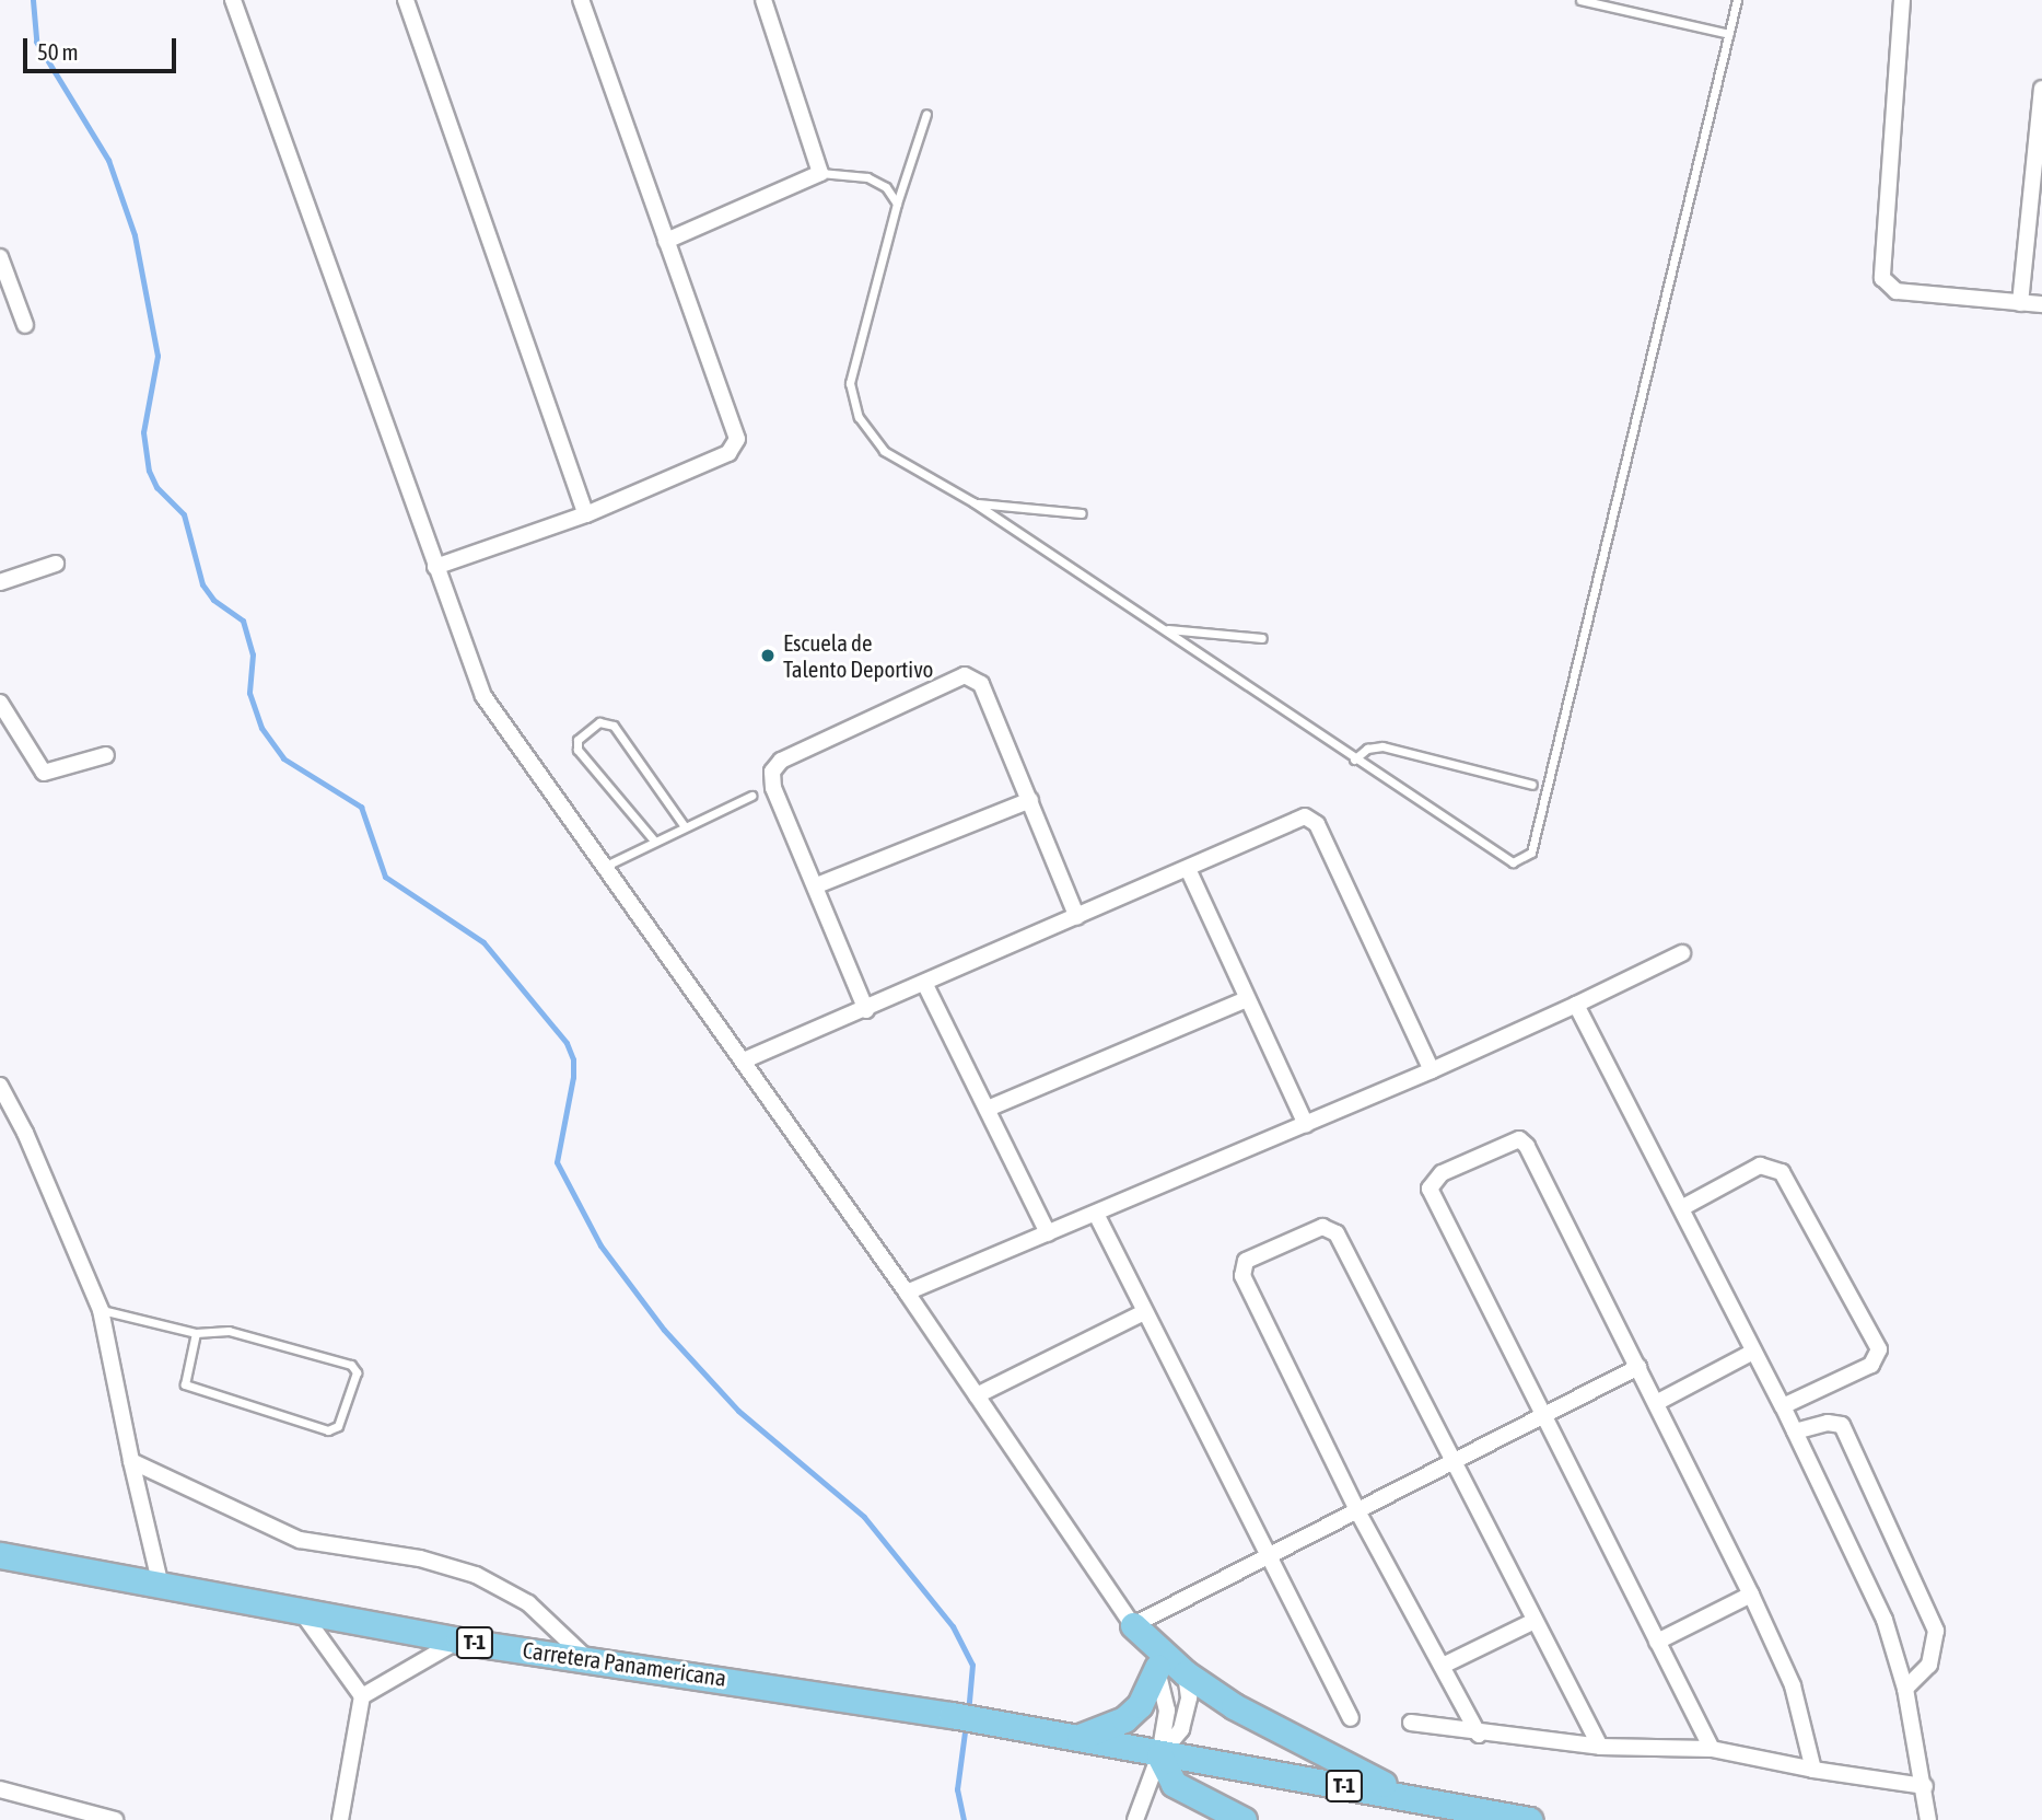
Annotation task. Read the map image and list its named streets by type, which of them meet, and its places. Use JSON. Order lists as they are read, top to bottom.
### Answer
{
  "streets": {
    "main road": ["T-1", "Carretera Panamericana"]
  },
  "crossings": [
    ["T-1", "Carretera Panamericana"]
  ],
  "places": ["Escuela de Talento Deportivo"],
  "scale_bar": "50 m"
}
